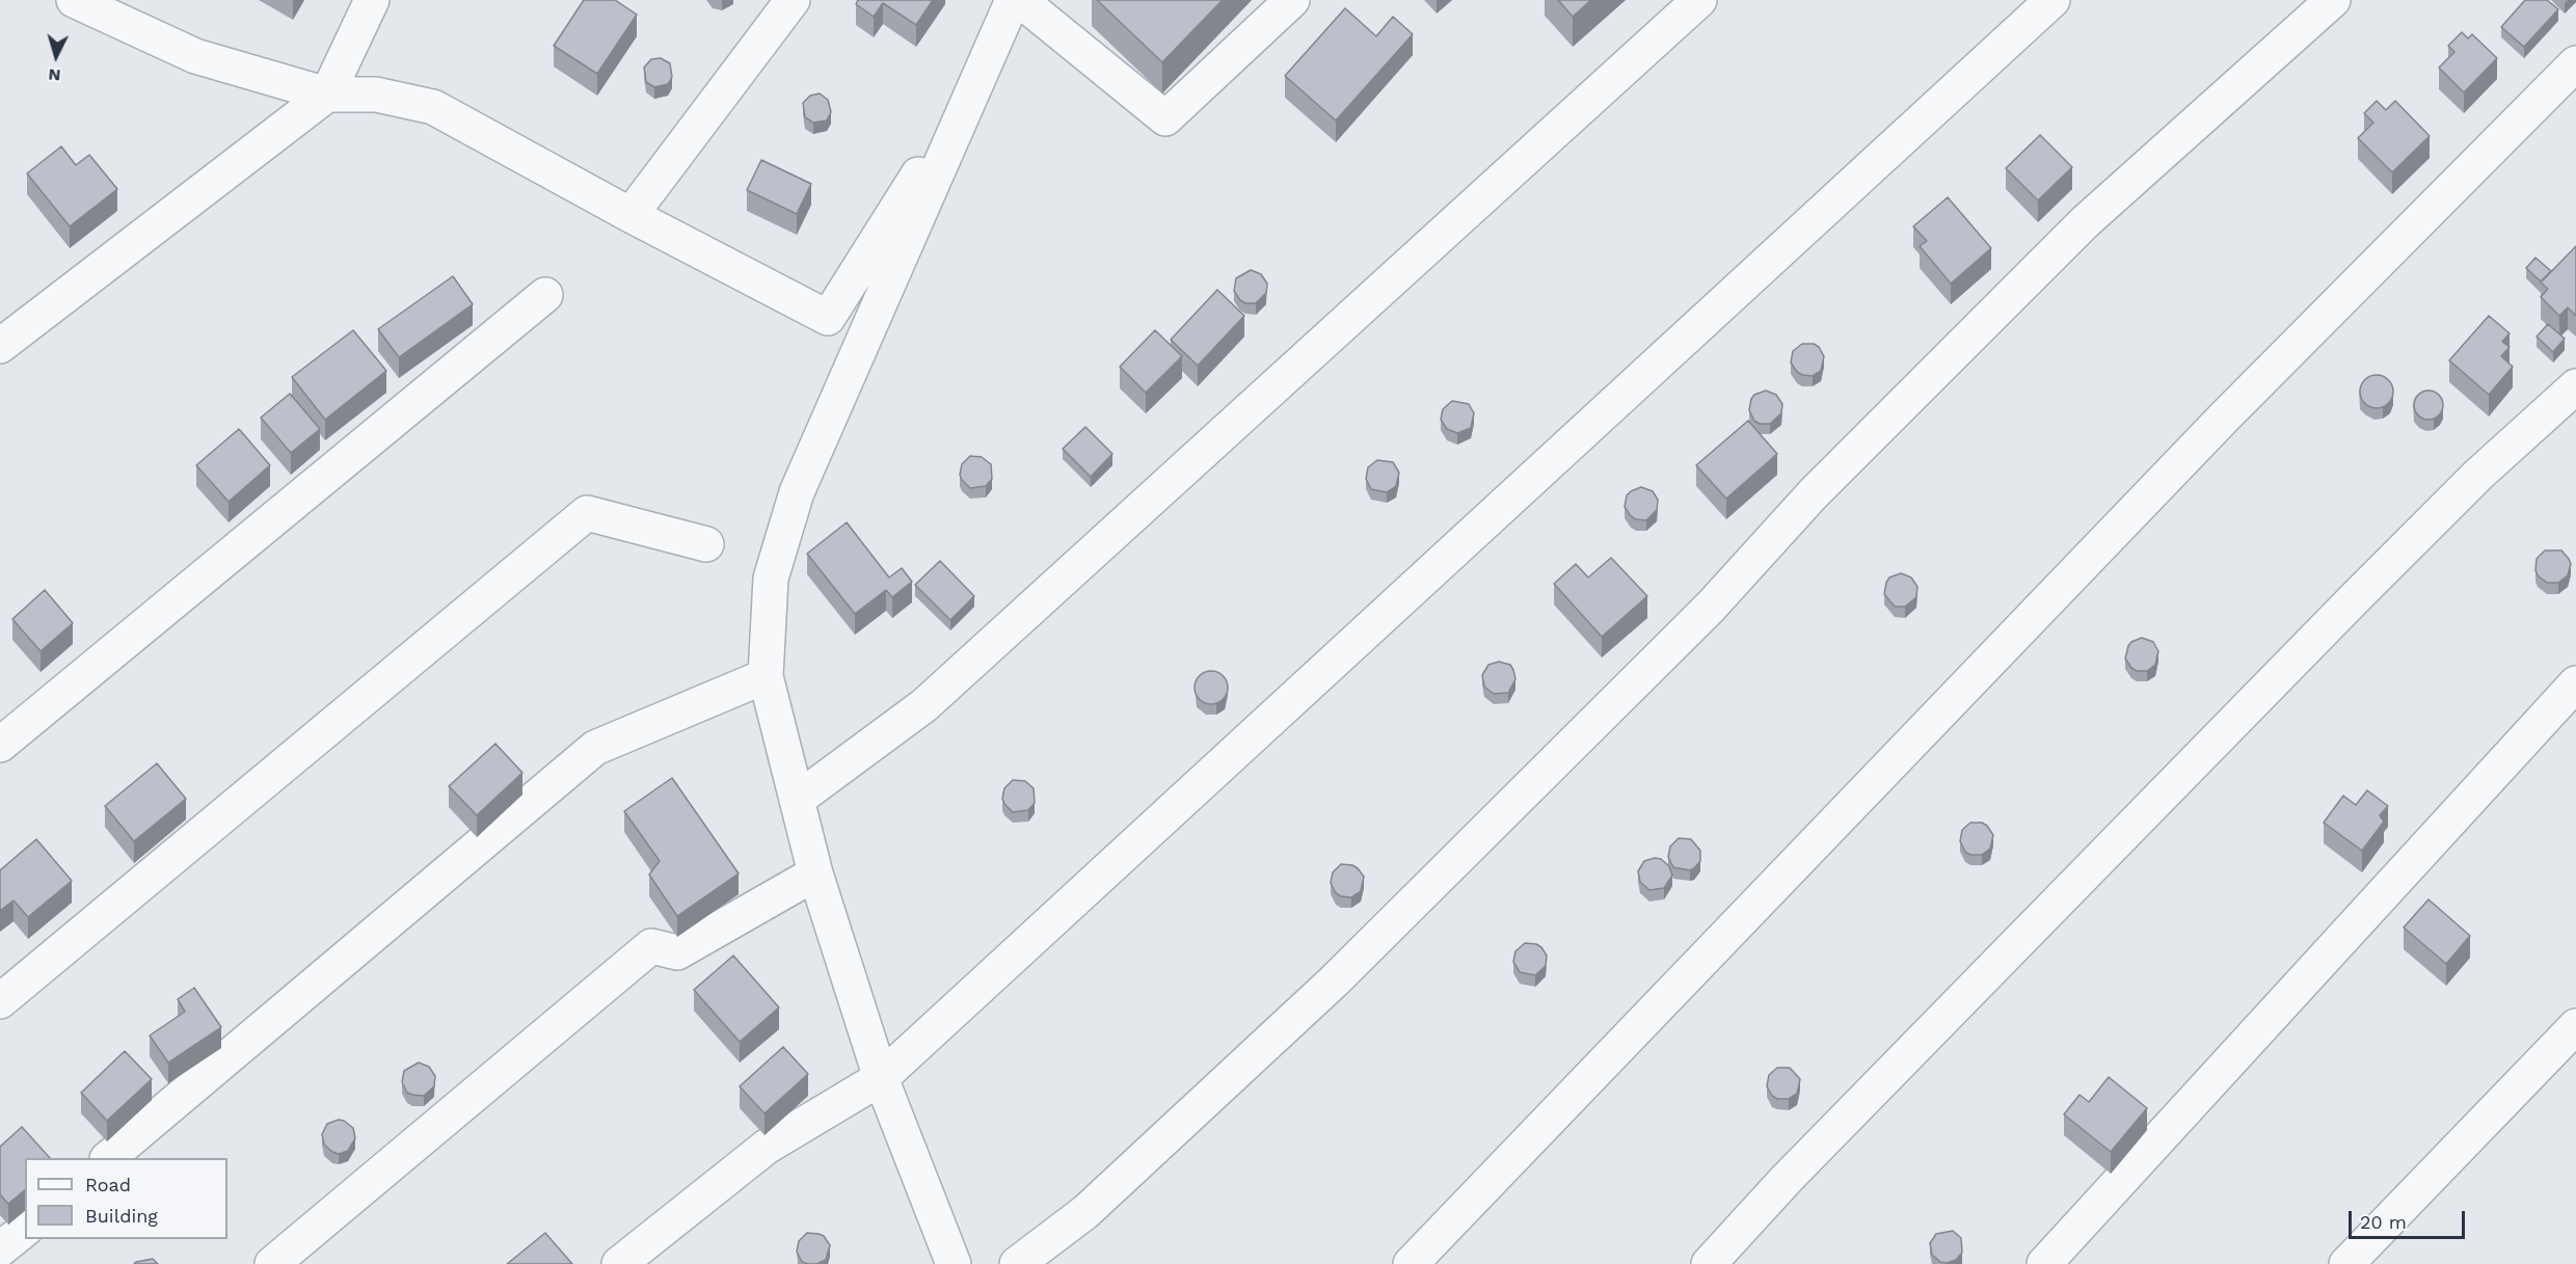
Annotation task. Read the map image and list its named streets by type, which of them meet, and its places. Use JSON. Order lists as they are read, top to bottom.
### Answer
{
  "legend": ["Road", "Building"],
  "scale_bar": "20 m",
  "north": "bottom"
}
